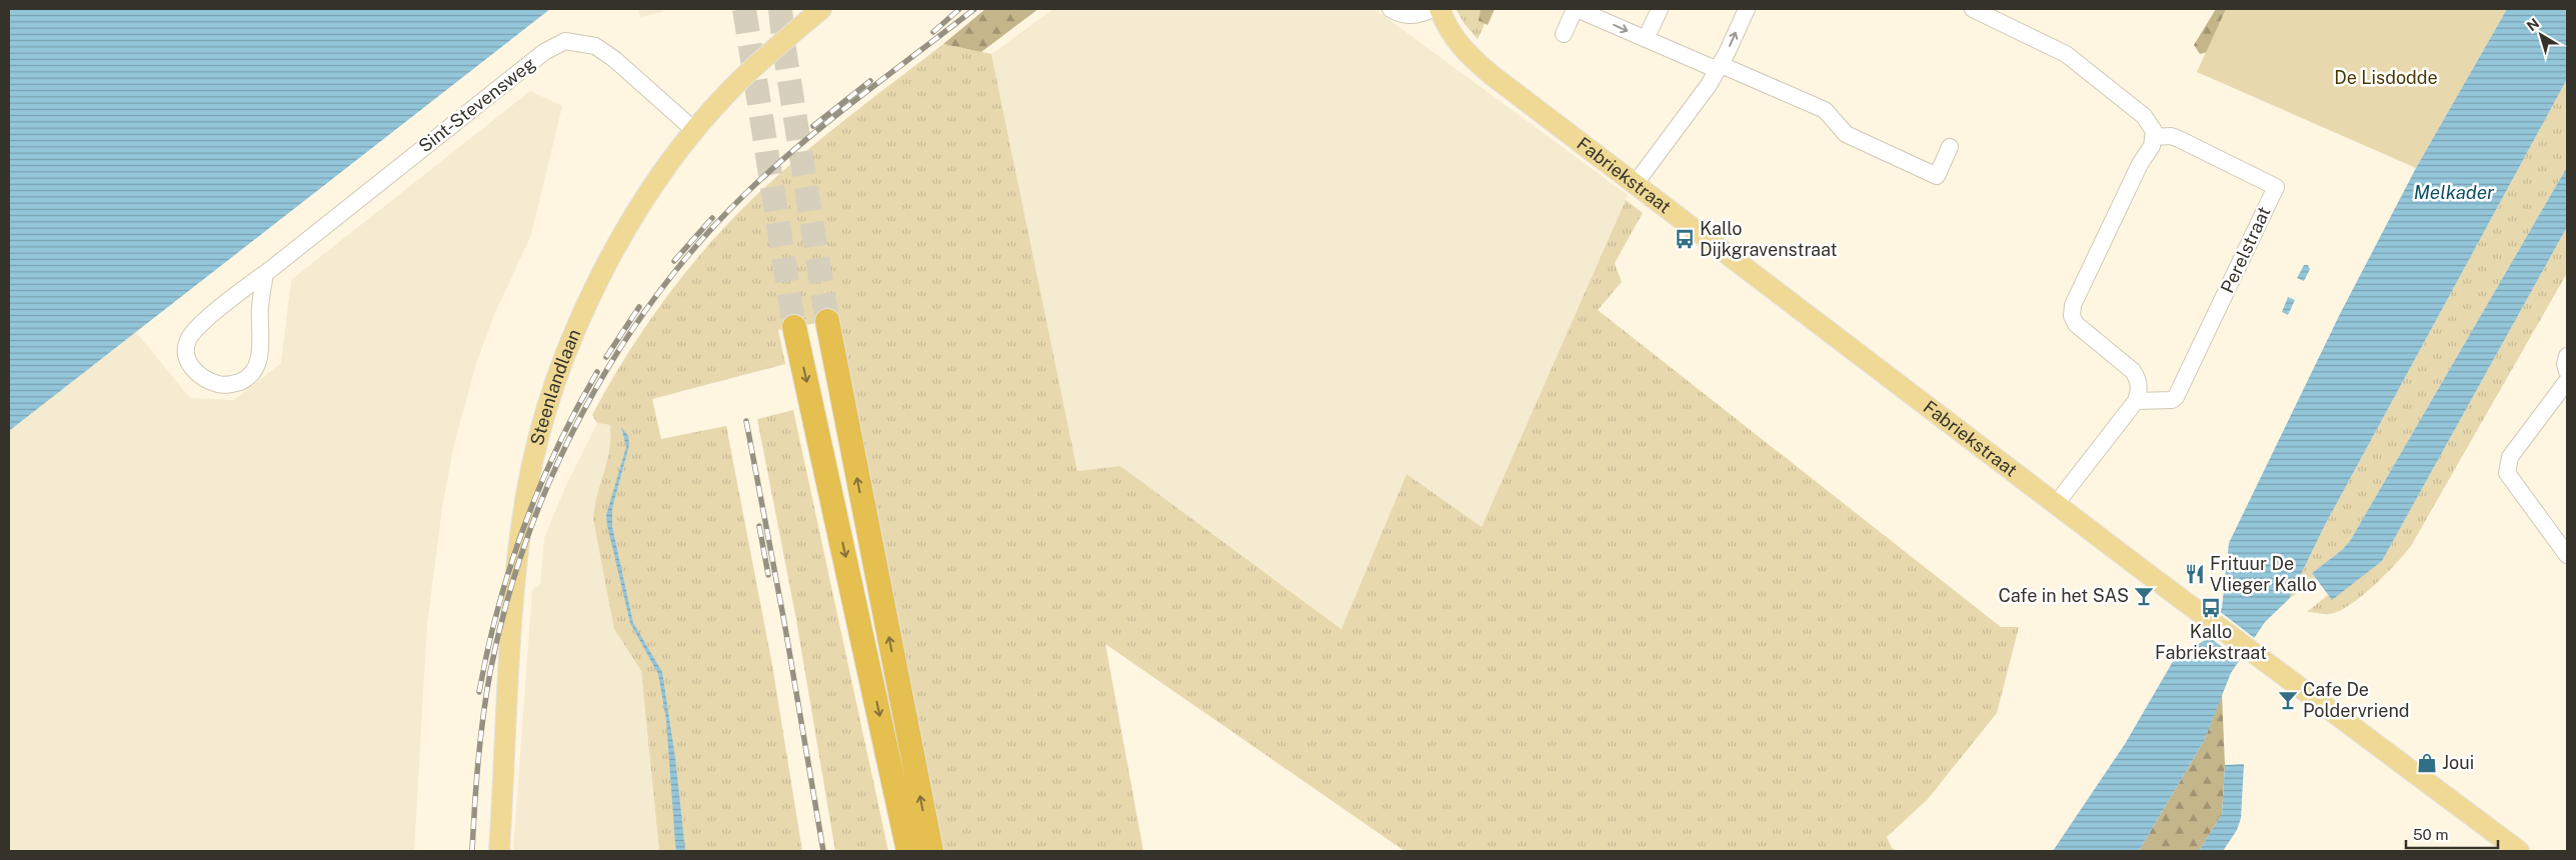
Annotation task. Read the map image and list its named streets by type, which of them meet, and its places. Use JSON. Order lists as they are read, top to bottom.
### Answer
{
  "streets": {
    "main road": ["Fabriekstraat", "Steenlandlaan"],
    "street": ["Sint-Stevensweg", "Perelstraat"]
  },
  "crossings": [
    ["Sint-Stevensweg", "Steenlandlaan"]
  ],
  "water": ["Melkader"],
  "parks": ["De Lisdodde"],
  "places": {
    "bus stop": ["Kallo Dijkgravenstraat", "Kallo Fabriekstraat"],
    "restaurant": ["Frituur De Vlieger Kallo"],
    "bar": ["Cafe in het SAS", "Cafe De Poldervriend"],
    "shop": ["Joui"]
  },
  "scale_bar": "50 m",
  "north": "top left"
}
